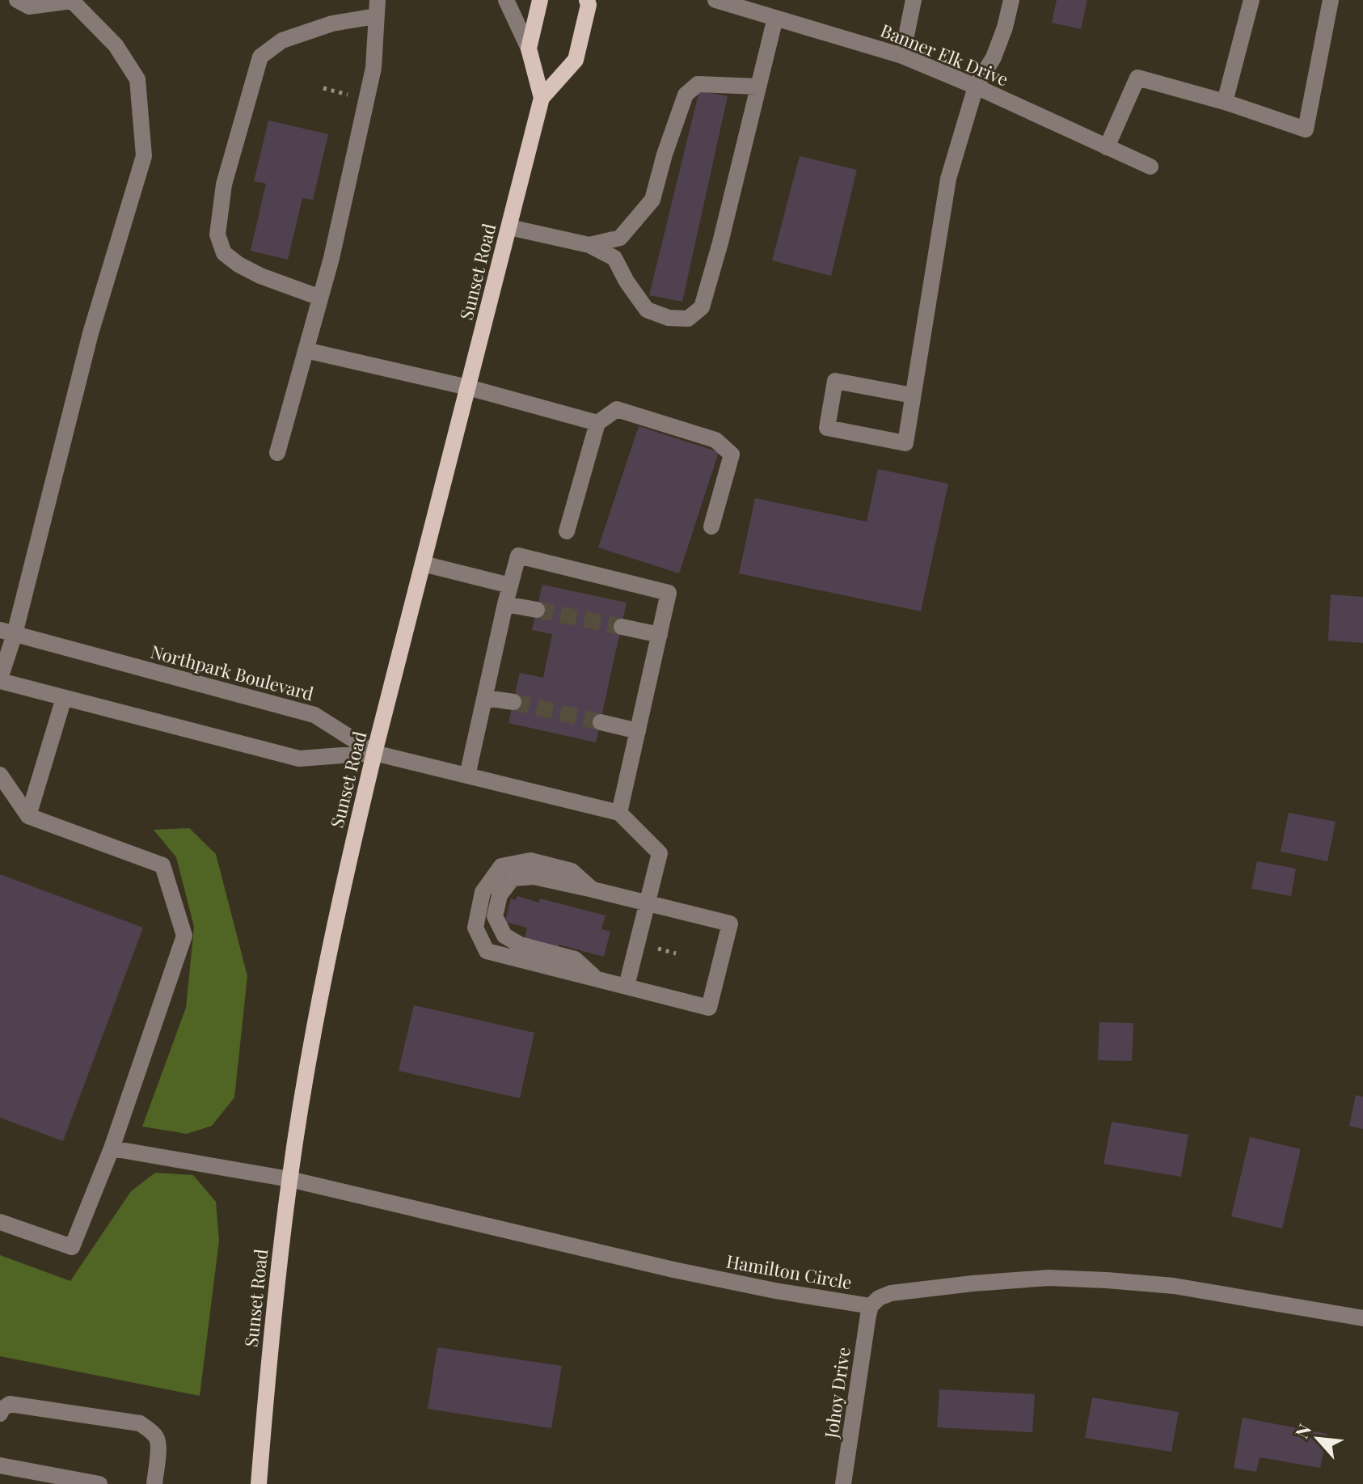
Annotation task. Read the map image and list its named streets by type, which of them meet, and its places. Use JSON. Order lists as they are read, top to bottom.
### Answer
{
  "streets": {
    "main road": ["Sunset Road"],
    "street": [
      "Banner Elk Drive",
      "Northpark Boulevard",
      "Hamilton Circle",
      "Johoy Drive"
    ]
  },
  "crossings": [
    ["Sunset Road", "Northpark Boulevard"],
    ["Sunset Road", "Hamilton Circle"],
    ["Hamilton Circle", "Johoy Drive"]
  ],
  "north": "top left"
}
